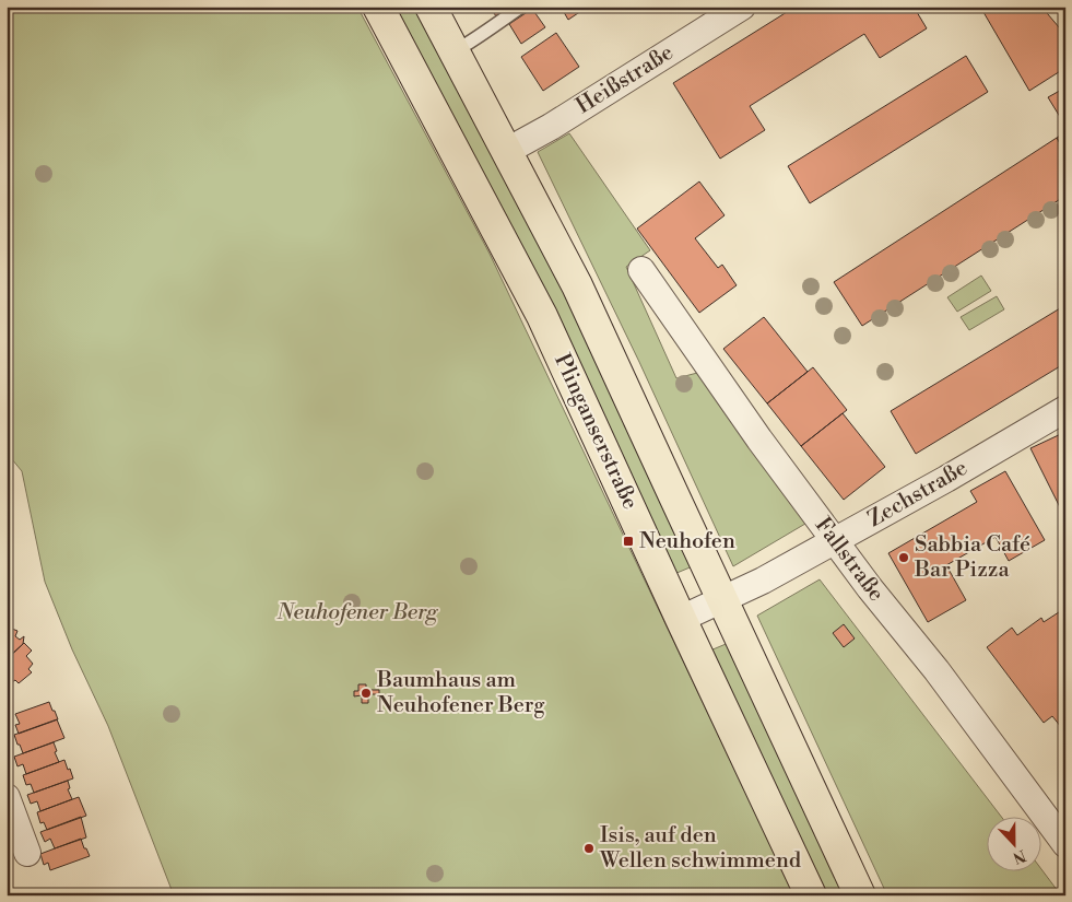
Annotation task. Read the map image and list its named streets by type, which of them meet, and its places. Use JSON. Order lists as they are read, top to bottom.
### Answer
{
  "streets": {
    "main road": ["Plinganserstraße"],
    "street": ["Heißstraße", "Zechstraße", "Fallstraße"]
  },
  "crossings": [
    ["Heißstraße", "Plinganserstraße"],
    ["Plinganserstraße", "Zechstraße"],
    ["Zechstraße", "Fallstraße"]
  ],
  "parks": ["Neuhofener Berg"],
  "places": {
    "transit": ["Neuhofen"],
    "other": ["Sabbia Café Bar Pizza", "Baumhaus am Neuhofener Berg", "Isis, auf den Wellen schwimmend"]
  },
  "north": "bottom"
}
